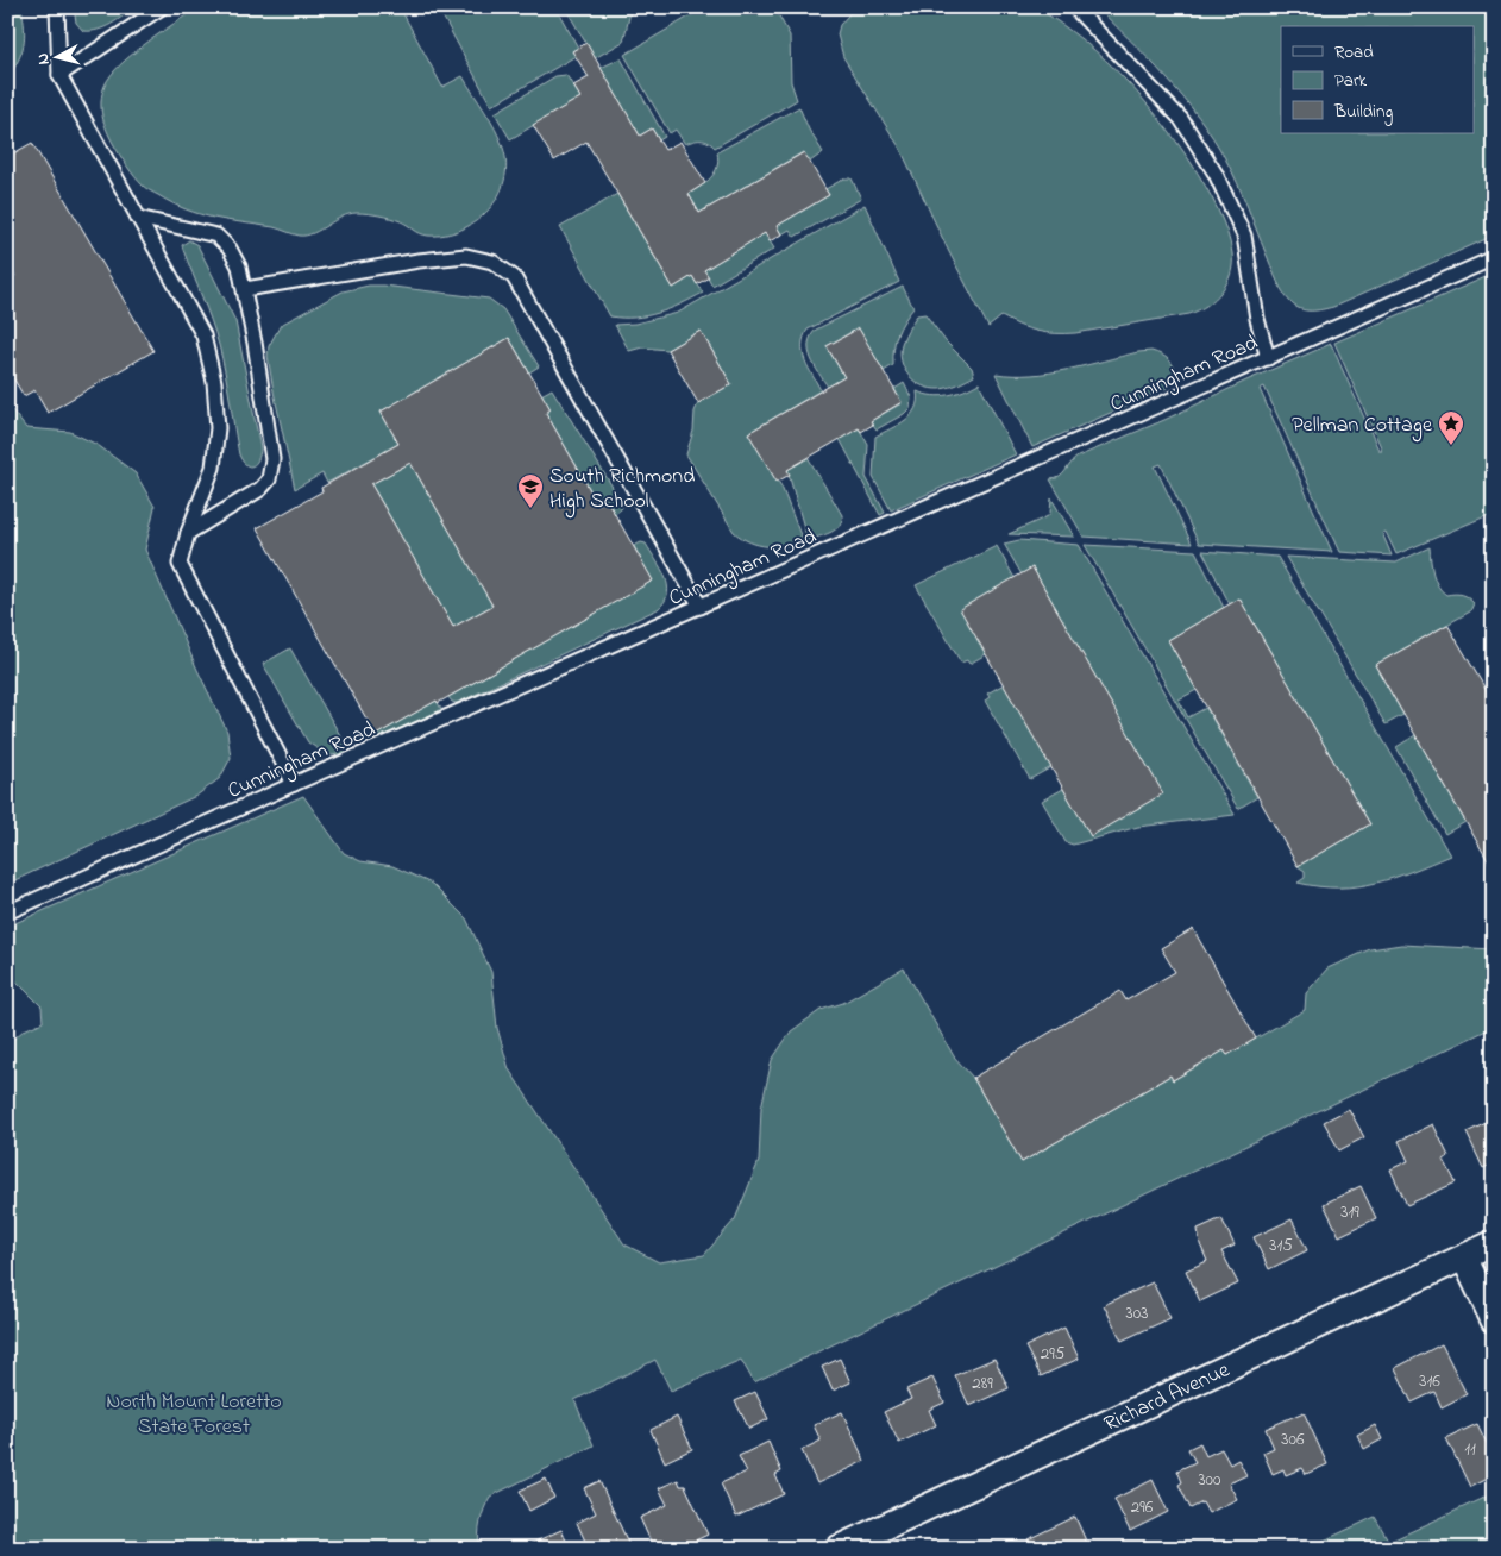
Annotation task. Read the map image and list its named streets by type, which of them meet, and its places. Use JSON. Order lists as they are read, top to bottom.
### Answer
{
  "streets": {
    "street": ["Richard Avenue"],
    "lane": ["Cunningham Road"]
  },
  "parks": ["North Mount Loretto State Forest"],
  "places": {
    "place": ["Pellman Cottage"],
    "school or university": ["South Richmond High School"]
  },
  "house_numbers": [
    "319",
    "315",
    "303",
    "295",
    "316",
    "289",
    "306",
    "11",
    "300",
    "296"
  ],
  "legend": ["Road", "Park", "Building"],
  "north": "left"
}
